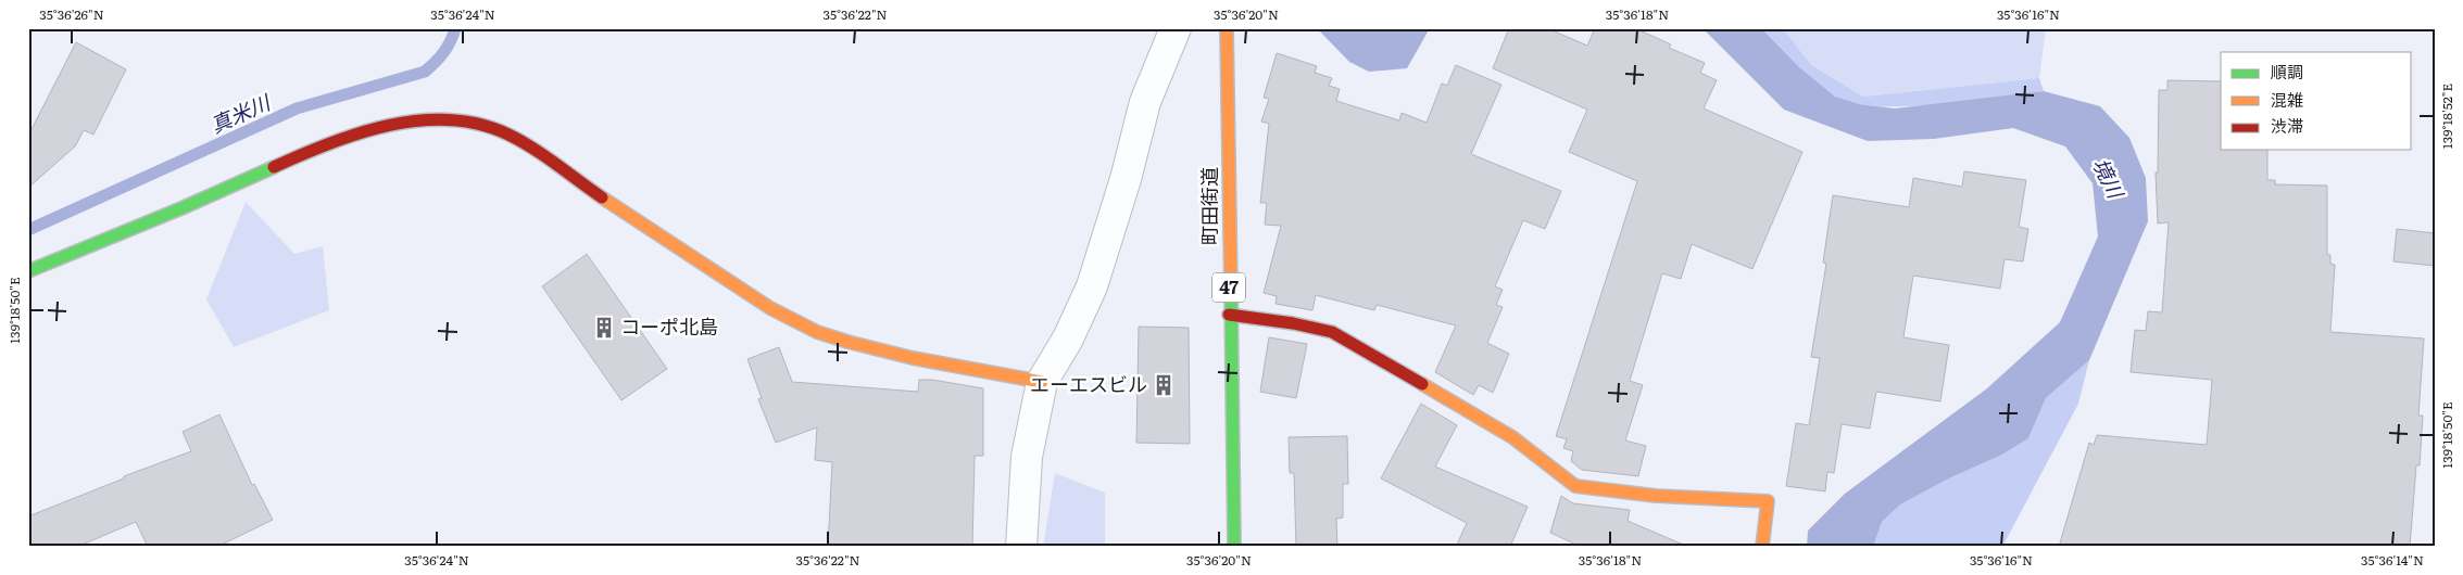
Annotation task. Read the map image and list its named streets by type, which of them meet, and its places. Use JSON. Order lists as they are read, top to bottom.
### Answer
{
  "streets": {
    "street": ["町田街道", "47"]
  },
  "water": ["真米川", "境川"],
  "places": {
    "building": ["コーポ北島", "エーエスビル"]
  },
  "legend": ["順調", "混雑", "渋滞"],
  "coordinates": [
    "35°36'26\"N",
    "35°36'24\"N",
    "35°36'22\"N",
    "35°36'20\"N",
    "35°36'18\"N",
    "35°36'16\"N",
    "139°18'52\"E",
    "139°18'50\"E",
    "35°36'14\"N"
  ]
}
